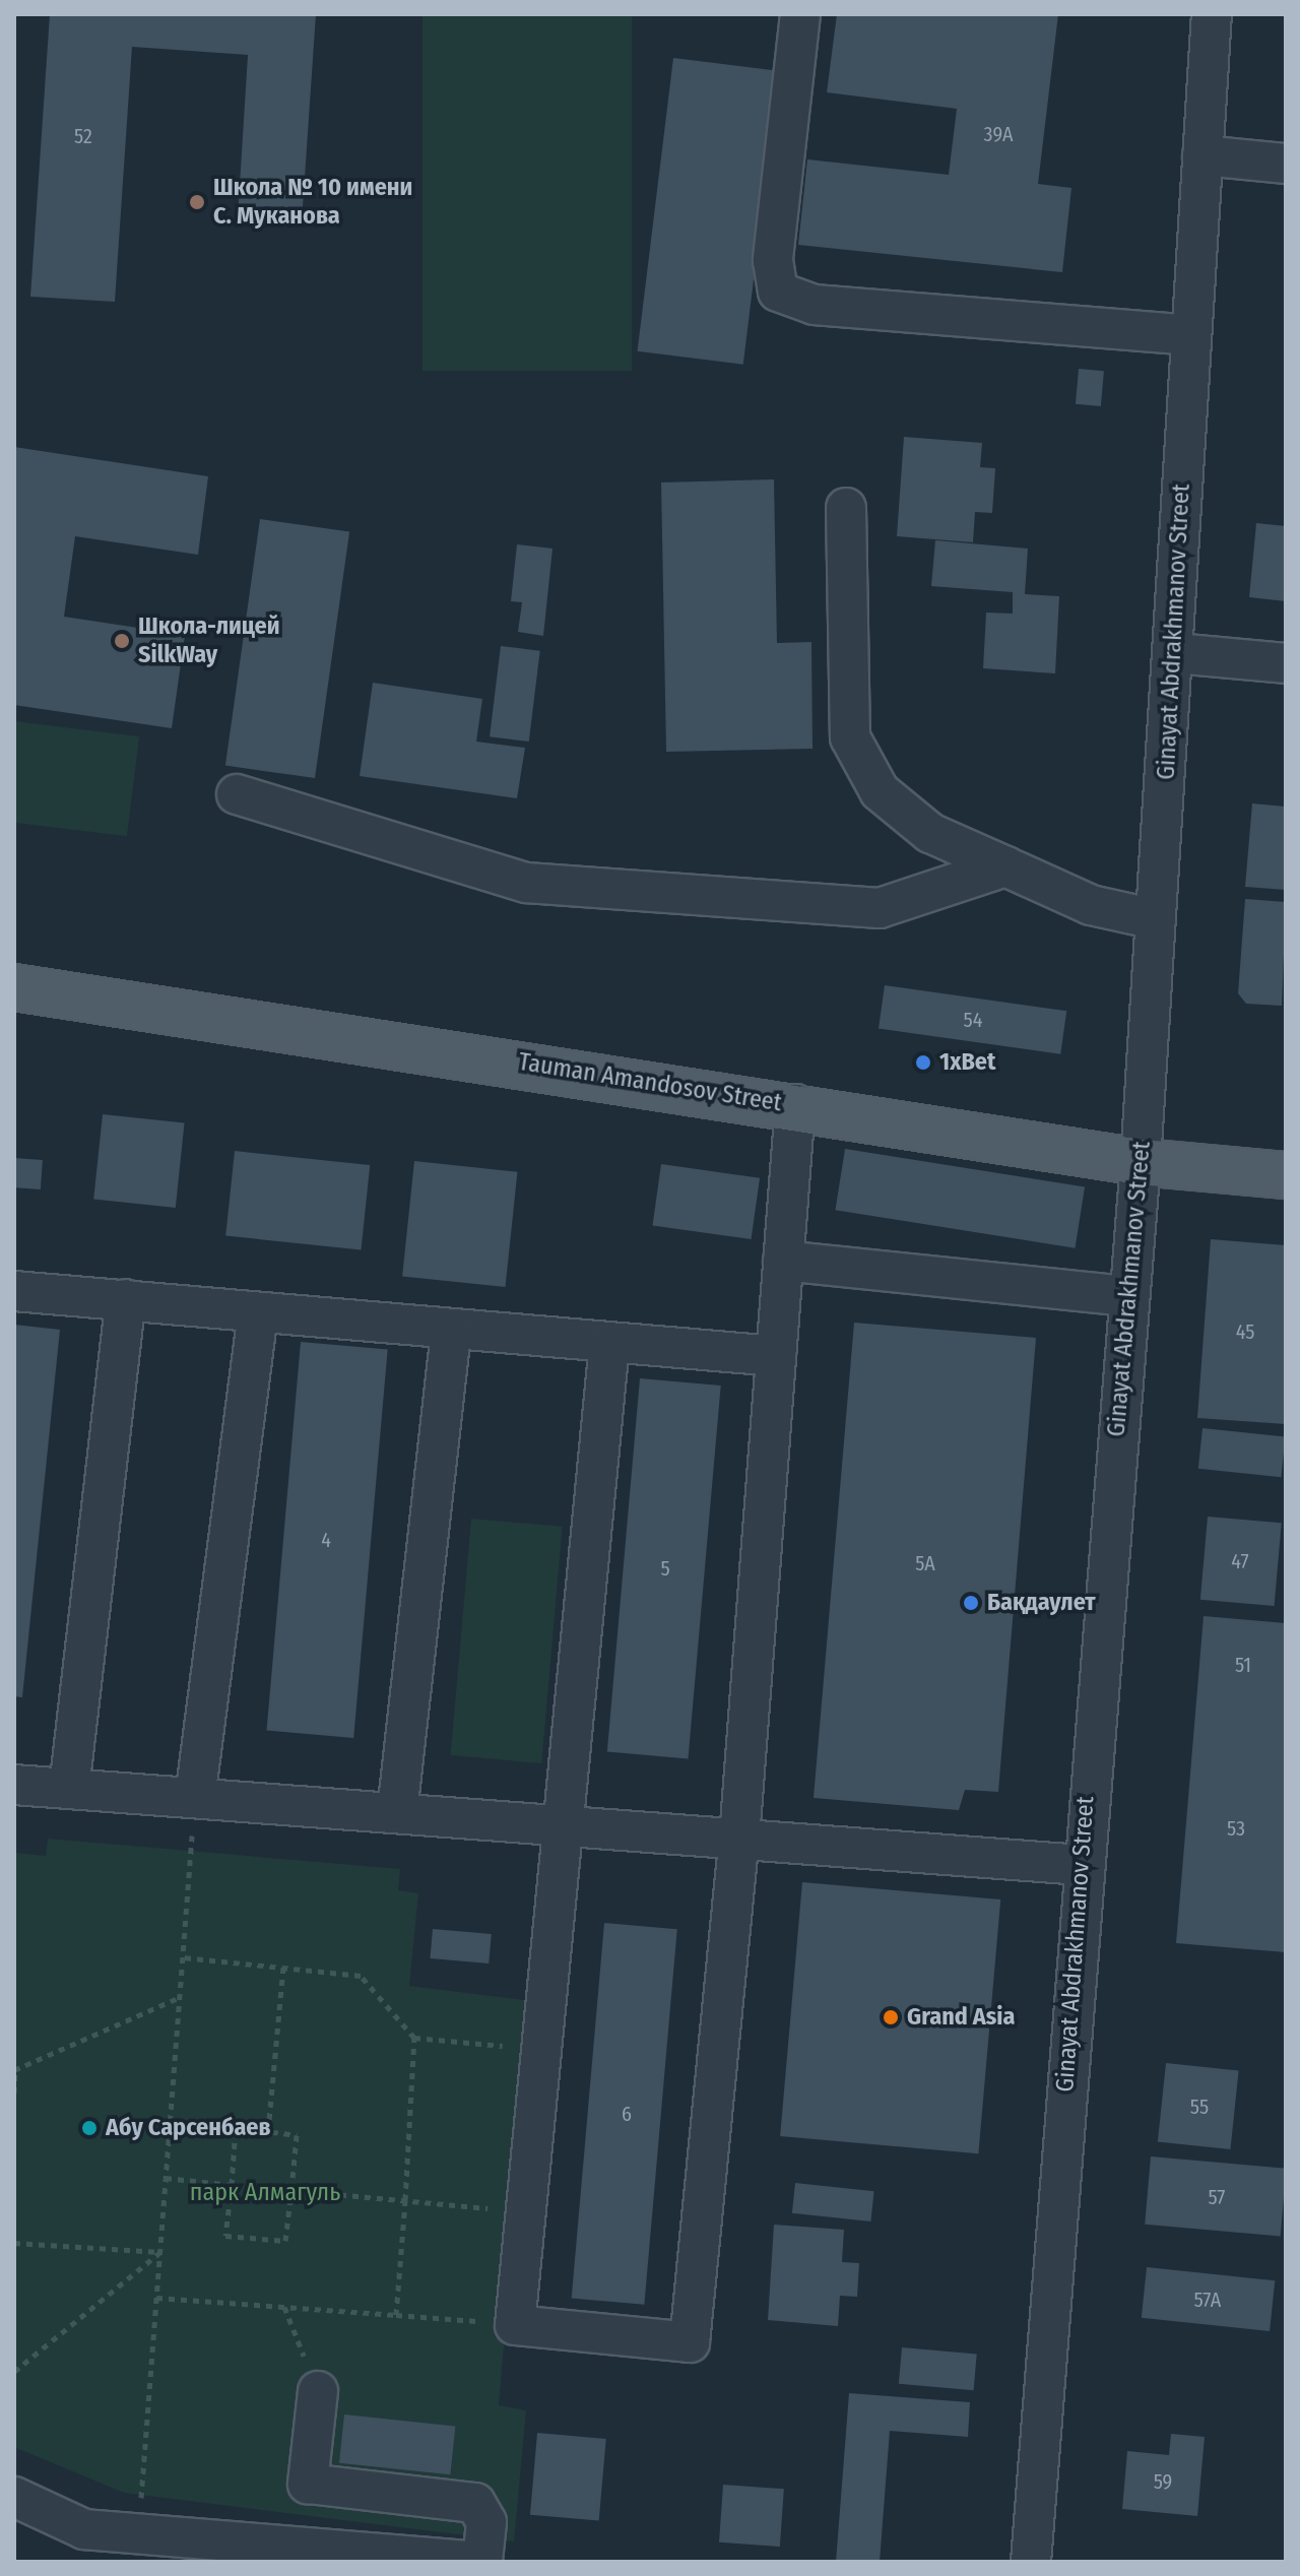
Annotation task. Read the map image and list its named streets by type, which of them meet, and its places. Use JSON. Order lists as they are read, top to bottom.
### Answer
{
  "streets": {
    "main road": ["Tauman Amandosov Street"],
    "street": ["Ginayat Abdrakhmanov Street"]
  },
  "crossings": [
    ["Ginayat Abdrakhmanov Street", "Tauman Amandosov Street"]
  ],
  "parks": ["парк Алмагуль"],
  "places": [
    "Школа № 10 имени С. Муканова",
    "Школа-лицей SilkWay",
    "1xBet",
    "Бақдаулет",
    "Grand Asia",
    "Абу Сарсенбаев"
  ],
  "house_numbers": [
    "39А",
    "52",
    "54",
    "45",
    "4",
    "47",
    "5А",
    "5",
    "51",
    "53",
    "55",
    "6",
    "57",
    "57А",
    "59"
  ]
}
